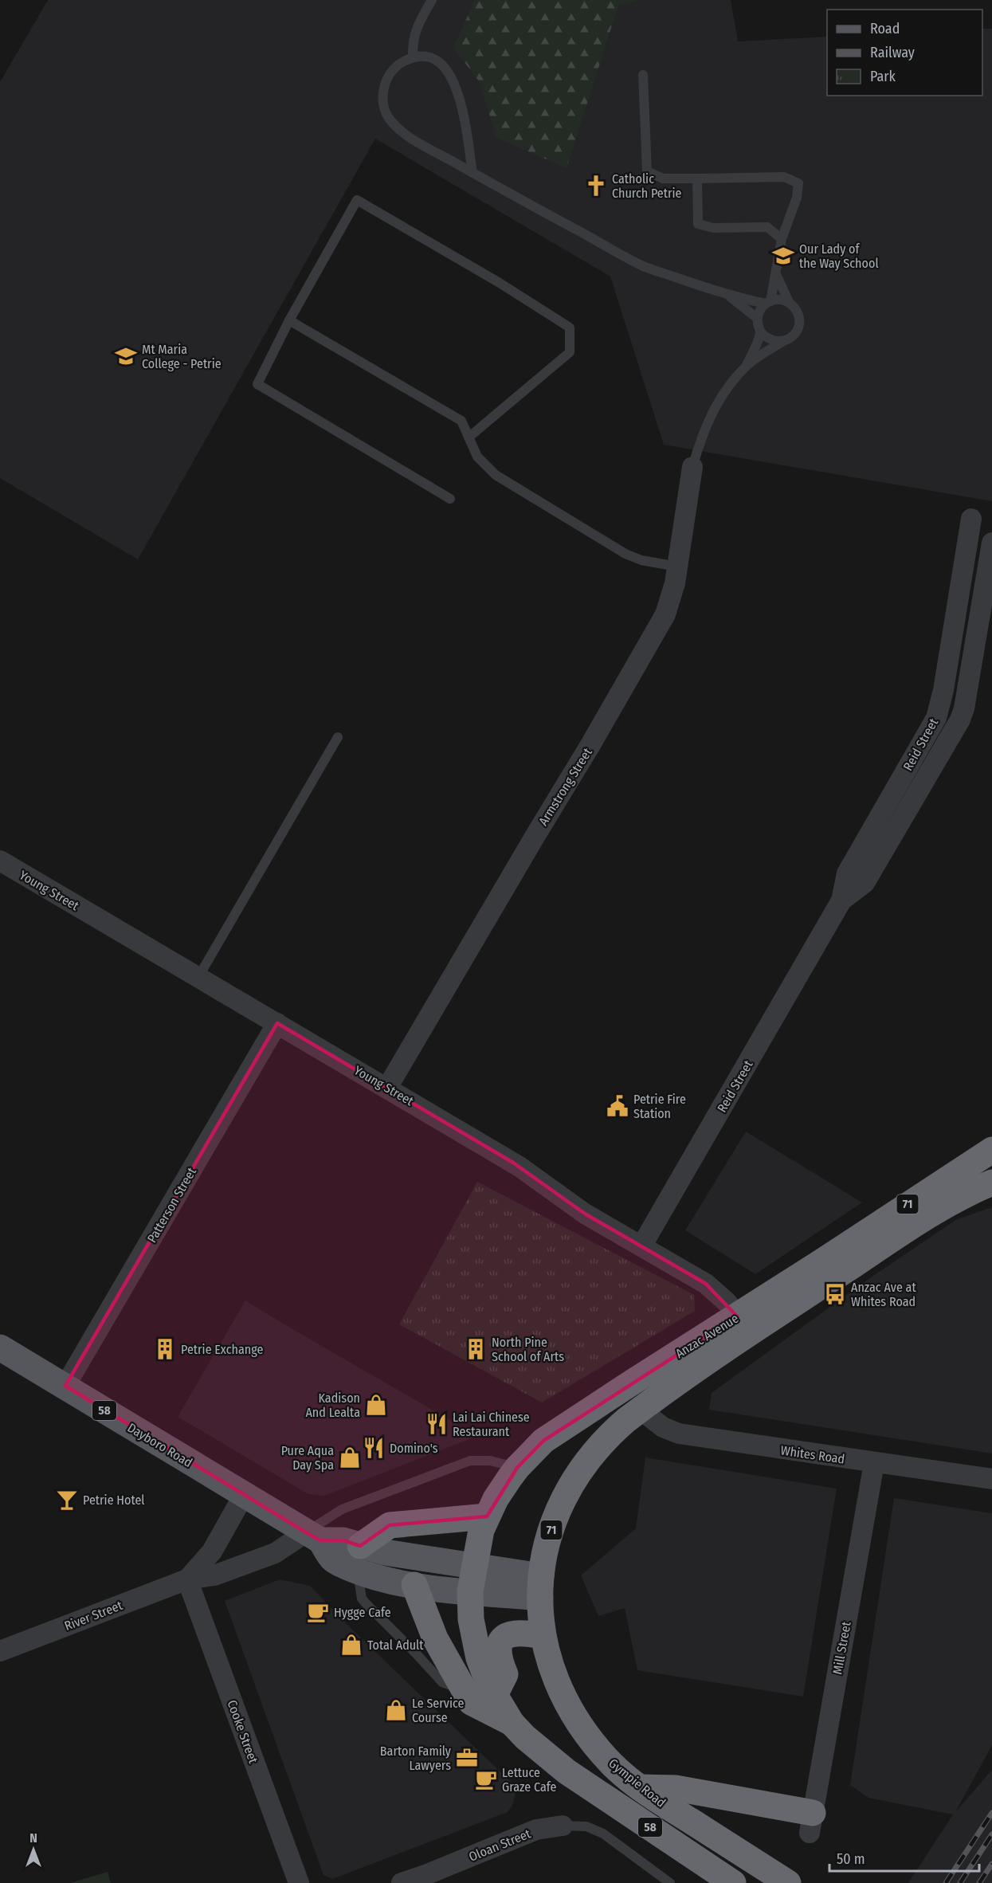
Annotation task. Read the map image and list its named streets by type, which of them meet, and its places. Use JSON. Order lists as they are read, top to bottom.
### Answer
{
  "streets": {
    "highway": [
      "71",
      "Anzac Avenue",
      "58",
      "Gympie Road"
    ],
    "main road": ["Dayboro Road"],
    "street": [
      "Reid Street",
      "Armstrong Street",
      "Young Street",
      "Patterson Street",
      "Whites Road",
      "River Street",
      "Mill Street",
      "Cooke Street",
      "Oloan Street"
    ]
  },
  "crossings": [
    ["Reid Street", "Young Street"],
    ["Armstrong Street", "Young Street"],
    ["Young Street", "Patterson Street"],
    ["Young Street", "Anzac Avenue"],
    ["71", "Anzac Avenue"],
    ["71", "Dayboro Road"],
    ["71", "Gympie Road"],
    ["Patterson Street", "Dayboro Road"],
    ["Anzac Avenue", "Dayboro Road"],
    ["Anzac Avenue", "Whites Road"],
    ["Anzac Avenue", "Gympie Road"],
    ["58", "Dayboro Road"],
    ["58", "Gympie Road"],
    ["Dayboro Road", "River Street"],
    ["Dayboro Road", "Gympie Road"],
    ["Whites Road", "Mill Street"],
    ["River Street", "Cooke Street"]
  ],
  "places": {
    "church": ["Catholic Church Petrie"],
    "school or university": ["Our Lady of the Way School", "Mt Maria College - Petrie"],
    "public building": ["Petrie Fire Station"],
    "bus stop": ["Anzac Ave at Whites Road"],
    "building": ["Petrie Exchange", "North Pine School of Arts"],
    "shop": [
      "Kadison And Lealta",
      "Pure Aqua Day Spa",
      "Total Adult",
      "Le Service Course"
    ],
    "restaurant": ["Lai Lai Chinese Restaurant", "Domino's"],
    "bar": ["Petrie Hotel"],
    "cafe": ["Hygge Cafe", "Lettuce Graze Cafe"],
    "office": ["Barton Family Lawyers"]
  },
  "legend": ["Road", "Railway", "Park"],
  "scale_bar": "50 m",
  "north": "top"
}
